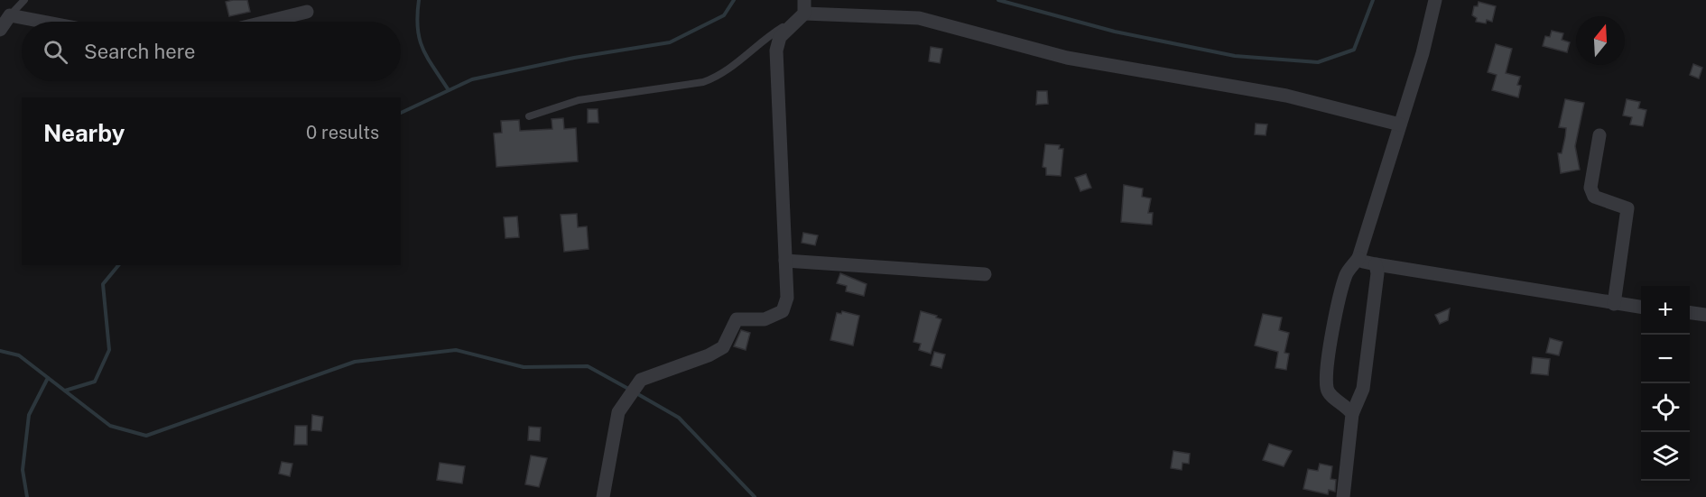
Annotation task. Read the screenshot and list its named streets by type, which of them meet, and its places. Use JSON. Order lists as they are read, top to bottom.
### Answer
{
  "north": "top",
  "page": {
    "search": "Search here",
    "heading": ["Nearby", "0 results"],
    "map_buttons": ["+", "−"]
  }
}
